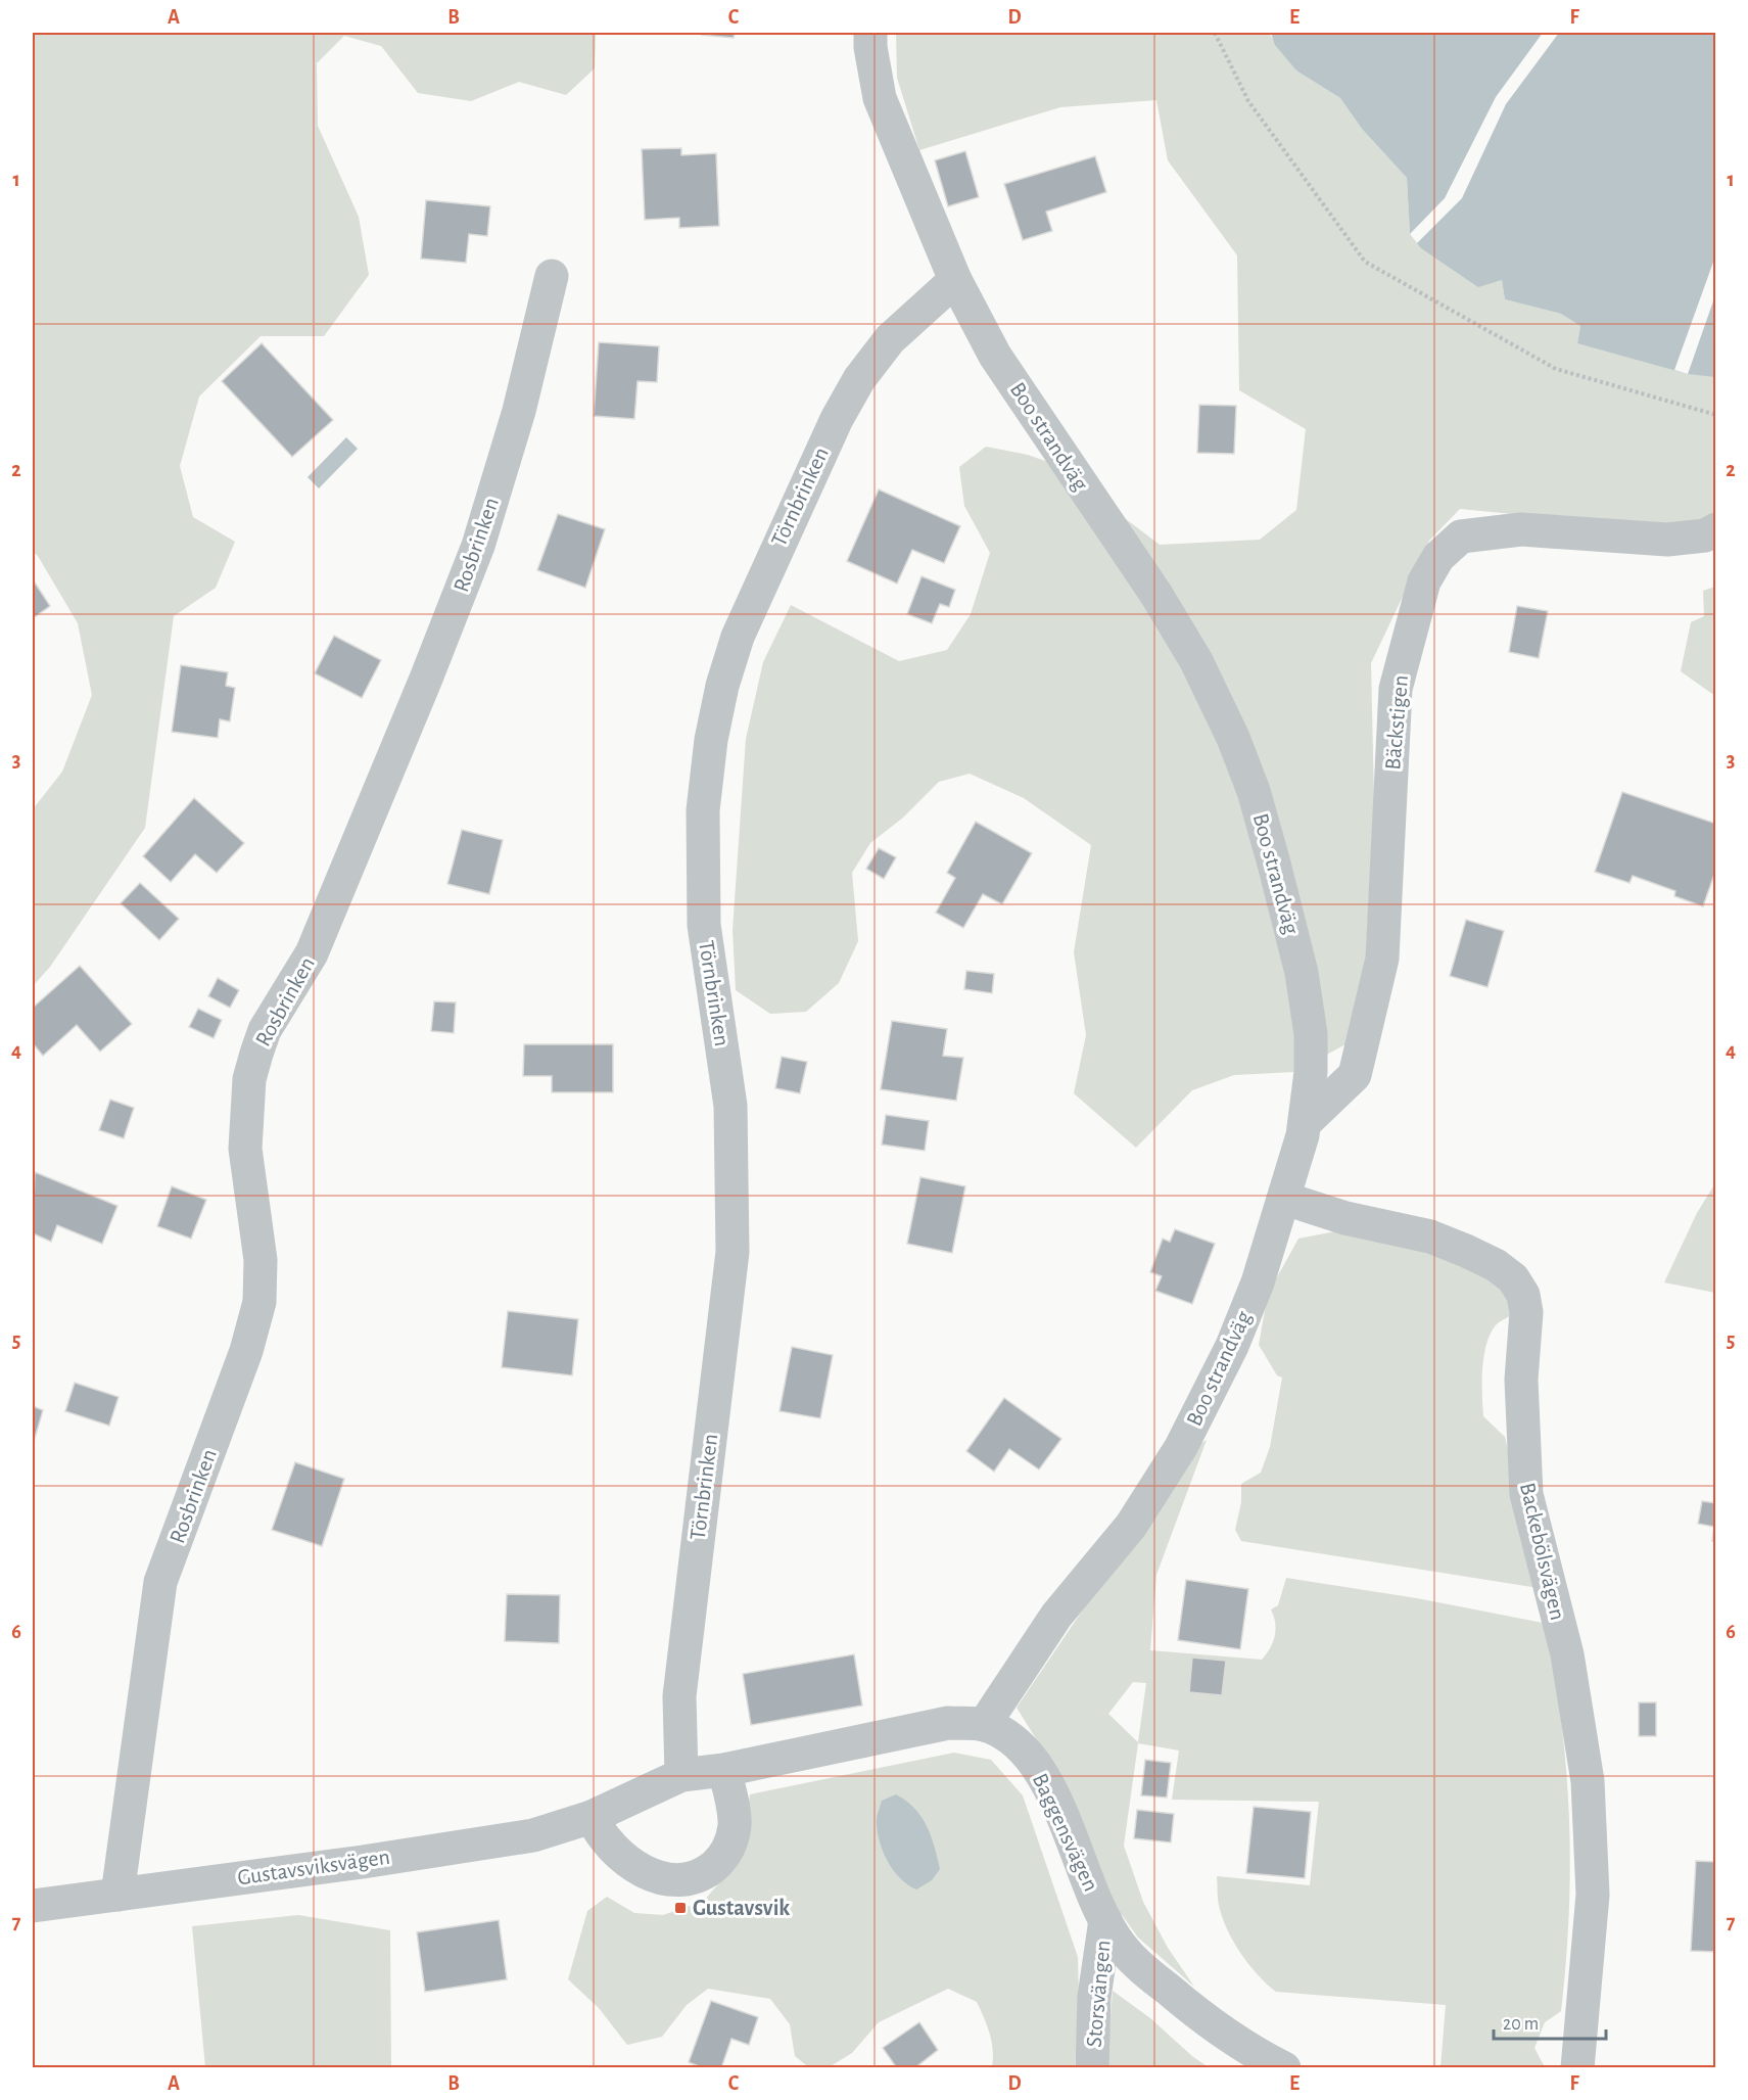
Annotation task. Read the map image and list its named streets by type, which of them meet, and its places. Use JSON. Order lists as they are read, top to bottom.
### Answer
{
  "streets": {
    "street": [
      "Boo strandväg",
      "Törnbrinken",
      "Rosbrinken",
      "Bäckstigen",
      "Backebölsvägen",
      "Baggensvägen",
      "Gustavsviksvägen",
      "Storsvängen"
    ]
  },
  "crossings": [
    ["Boo strandväg", "Törnbrinken"],
    ["Boo strandväg", "Bäckstigen"],
    ["Boo strandväg", "Backebölsvägen"],
    ["Boo strandväg", "Baggensvägen"],
    ["Törnbrinken", "Baggensvägen"],
    ["Törnbrinken", "Gustavsviksvägen"],
    ["Rosbrinken", "Gustavsviksvägen"],
    ["Baggensvägen", "Gustavsviksvägen"],
    ["Baggensvägen", "Storsvängen"]
  ],
  "places": {
    "transit": ["Gustavsvik"]
  },
  "scale_bar": "20 m",
  "grid": {
    "columns": [
      "A",
      "B",
      "C",
      "D",
      "E",
      "F"
    ],
    "rows": [
      "1",
      "2",
      "3",
      "4",
      "5",
      "6",
      "7"
    ]
  }
}
